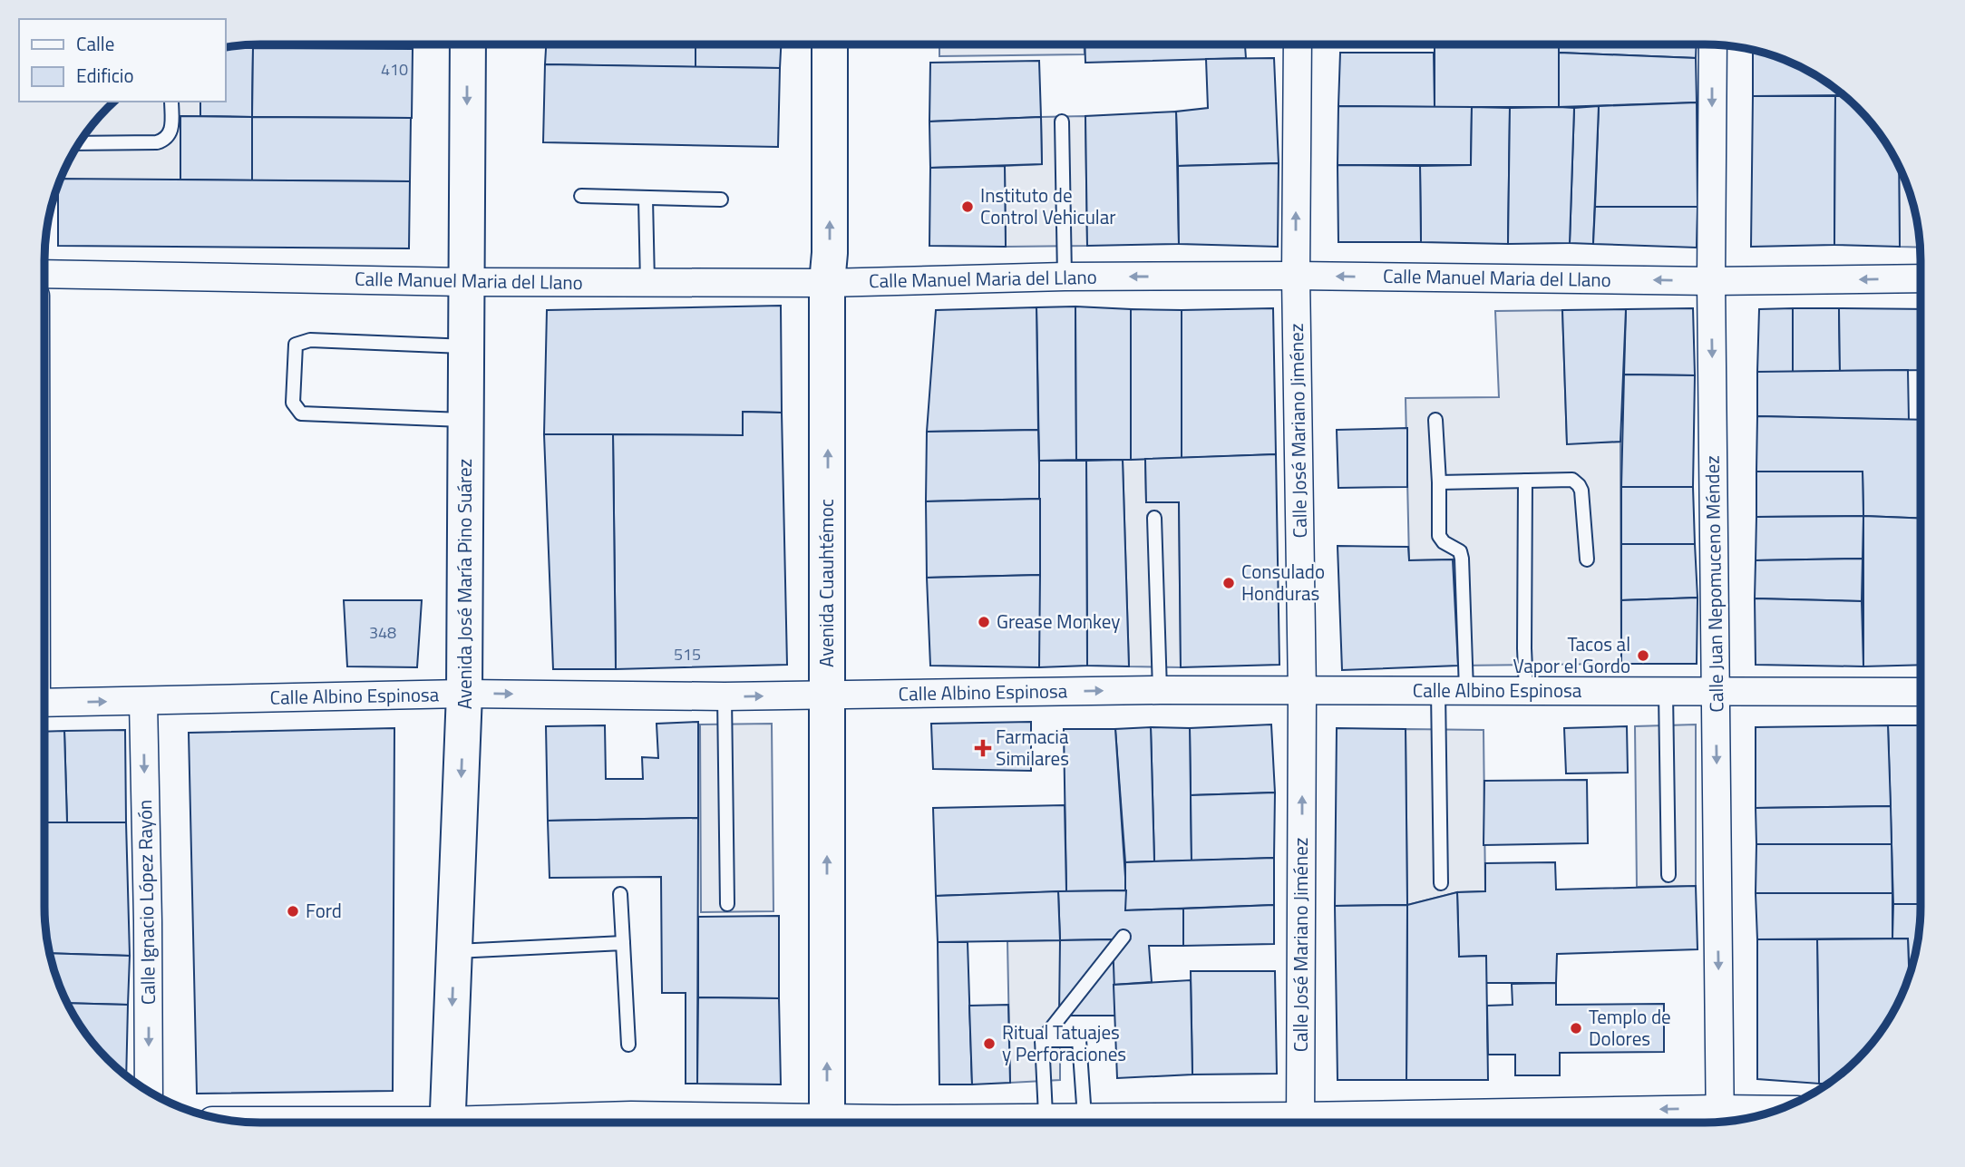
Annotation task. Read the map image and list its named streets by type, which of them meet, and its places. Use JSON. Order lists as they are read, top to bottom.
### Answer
{
  "streets": {
    "highway": ["Avenida Cuauhtémoc", "Avenida José María Pino Suárez"],
    "street": [
      "Calle Manuel Maria del Llano",
      "Calle José Mariano Jiménez",
      "Calle Juan Nepomuceno Méndez",
      "Calle Albino Espinosa",
      "Calle Ignacio López Rayón"
    ]
  },
  "crossings": [
    ["Calle Manuel Maria del Llano", "Calle José Mariano Jiménez"],
    ["Calle Manuel Maria del Llano", "Avenida Cuauhtémoc"],
    ["Calle Manuel Maria del Llano", "Avenida José María Pino Suárez"],
    ["Calle Manuel Maria del Llano", "Calle Juan Nepomuceno Méndez"],
    ["Calle José Mariano Jiménez", "Calle Albino Espinosa"],
    ["Avenida Cuauhtémoc", "Calle Albino Espinosa"],
    ["Avenida José María Pino Suárez", "Calle Albino Espinosa"],
    ["Calle Juan Nepomuceno Méndez", "Calle Albino Espinosa"],
    ["Calle Albino Espinosa", "Calle Ignacio López Rayón"]
  ],
  "one_way": [
    "Calle Manuel Maria del Llano",
    "Calle José Mariano Jiménez",
    "Avenida Cuauhtémoc",
    "Avenida José María Pino Suárez",
    "Calle Juan Nepomuceno Méndez",
    "Calle Albino Espinosa",
    "Calle Ignacio López Rayón"
  ],
  "places": {
    "other": [
      "Instituto de Control Vehicular",
      "Consulado Honduras",
      "Grease Monkey",
      "Tacos al Vapor el Gordo",
      "Ford",
      "Templo de Dolores",
      "Ritual Tatuajes y Perforaciones"
    ],
    "health": ["Farmacia Similares"]
  },
  "house_numbers": ["410", "348", "515"],
  "legend": ["Calle", "Edificio"]
}
